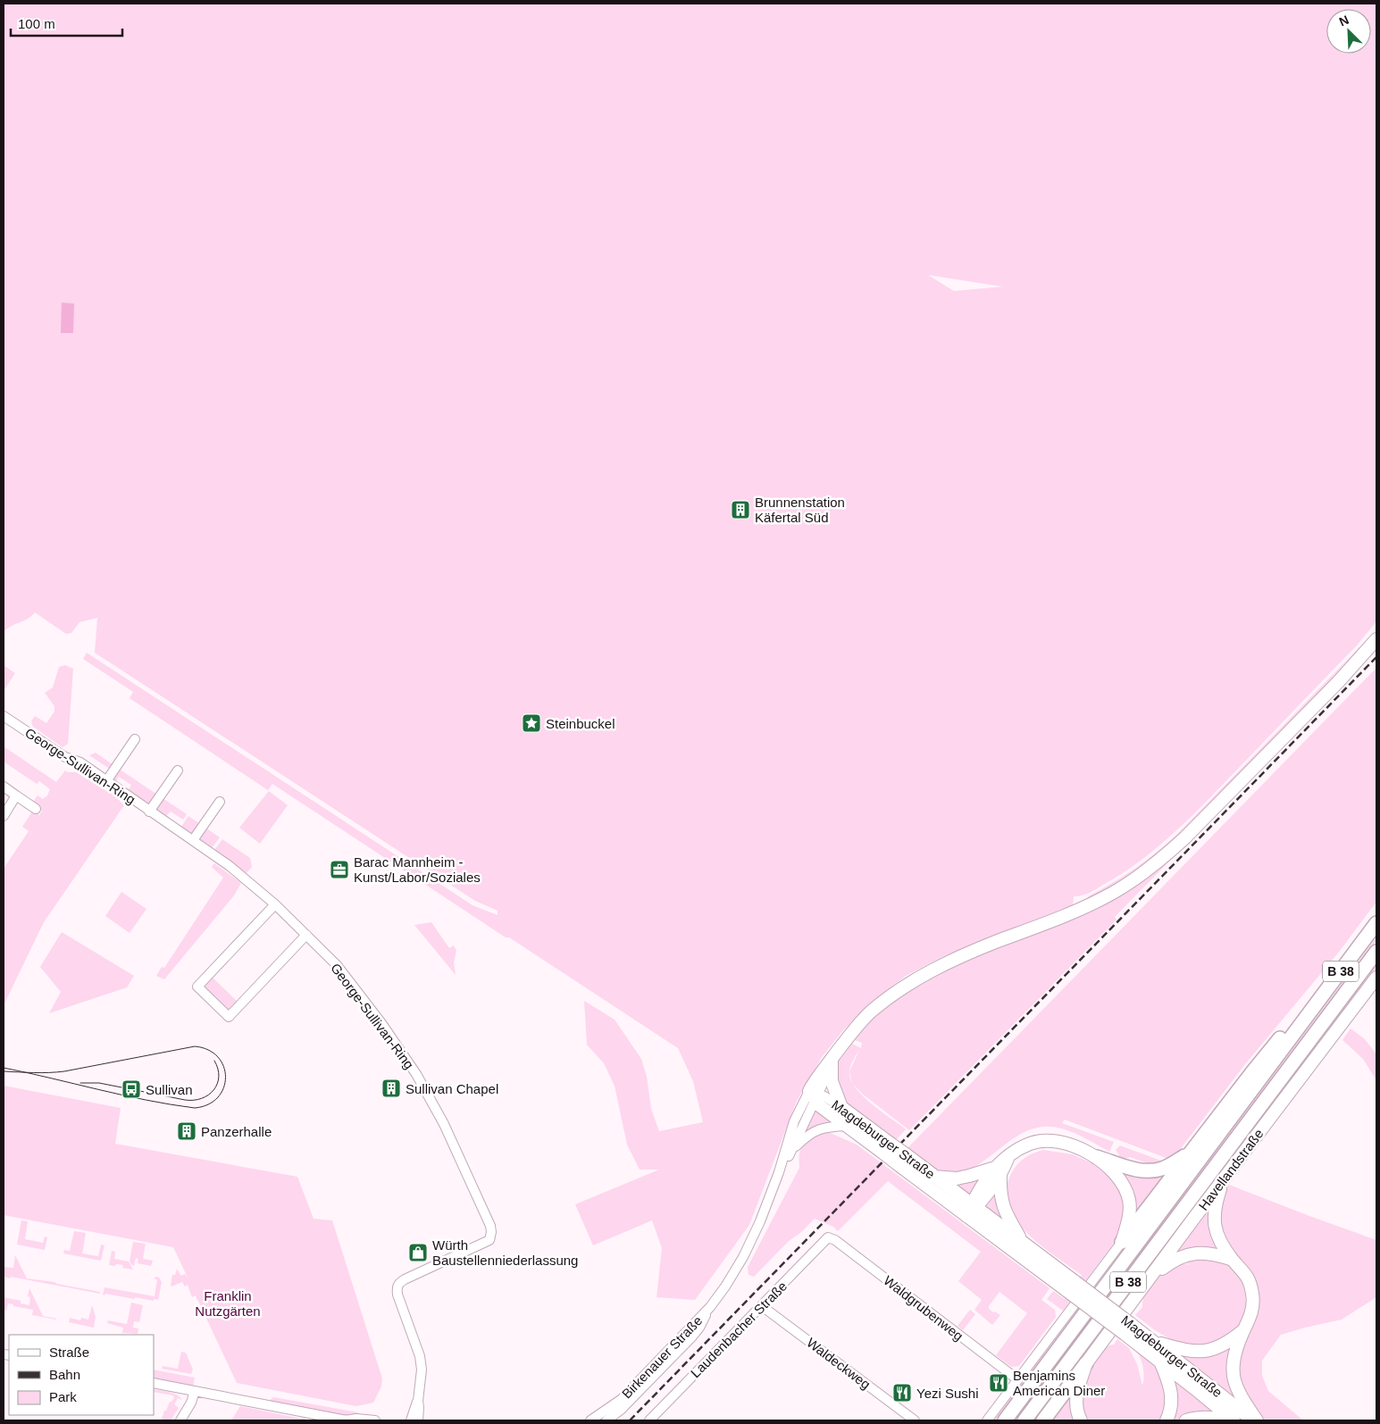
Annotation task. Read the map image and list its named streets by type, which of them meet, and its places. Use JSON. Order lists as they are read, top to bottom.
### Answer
{
  "streets": {
    "highway": ["B 38"],
    "main road": ["Magdeburger Straße", "Havellandstraße"],
    "street": [
      "George-Sullivan-Ring",
      "Waldgrubenweg",
      "Laudenbacher Straße",
      "Birkenauer Straße",
      "Waldeckweg"
    ]
  },
  "crossings": [
    ["Magdeburger Straße", "Birkenauer Straße"],
    ["Waldgrubenweg", "Laudenbacher Straße"],
    ["Laudenbacher Straße", "Waldeckweg"]
  ],
  "parks": ["Franklin Nutzgärten"],
  "places": {
    "building": ["Brunnenstation Käfertal Süd", "Sullivan Chapel", "Panzerhalle"],
    "place": ["Steinbuckel"],
    "office": ["Barac Mannheim - Kunst/Labor/Soziales"],
    "bus stop": ["Sullivan"],
    "shop": ["Würth Baustellenniederlassung"],
    "restaurant": ["Benjamins American Diner", "Yezi Sushi"]
  },
  "legend": ["Straße", "Bahn", "Park"],
  "scale_bar": "100 m",
  "north": "top left"
}
